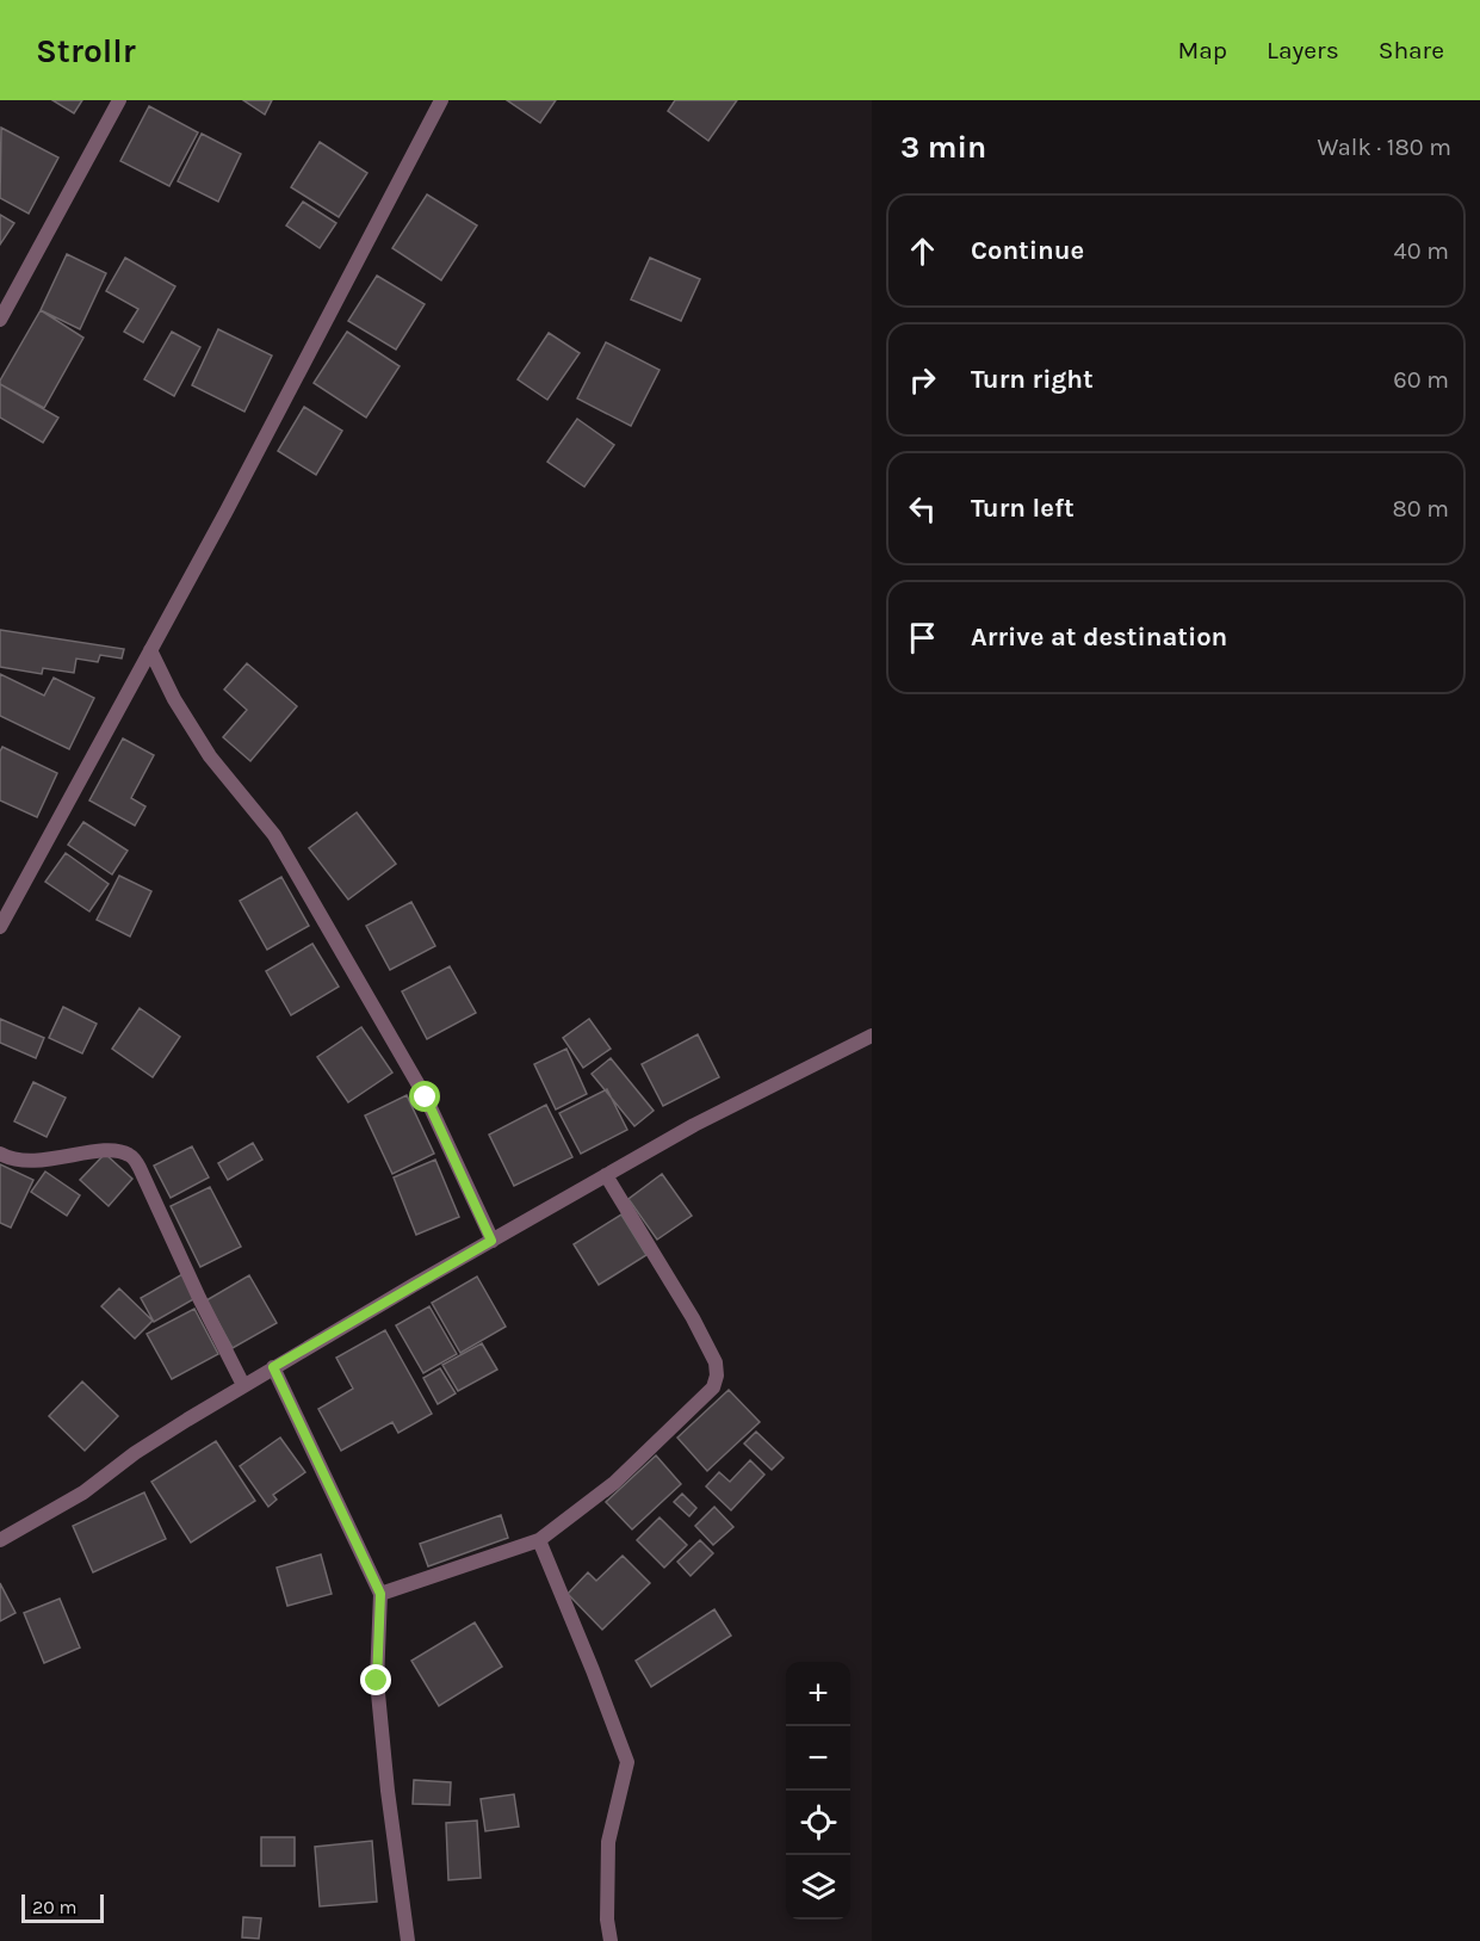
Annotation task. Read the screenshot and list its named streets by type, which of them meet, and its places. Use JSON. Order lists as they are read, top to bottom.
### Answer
{
  "scale_bar": "20 m",
  "page": {
    "header": "Strollr",
    "nav": ["Map", "Layers", "Share"],
    "heading": ["3 min", "Walk · 180 m"],
    "list": [
      ["Continue", "40 m"],
      ["Turn right", "60 m"],
      ["Turn left", "80 m"],
      "Arrive at destination"
    ],
    "map_buttons": ["+", "−"],
    "scale": "20 m"
  }
}
